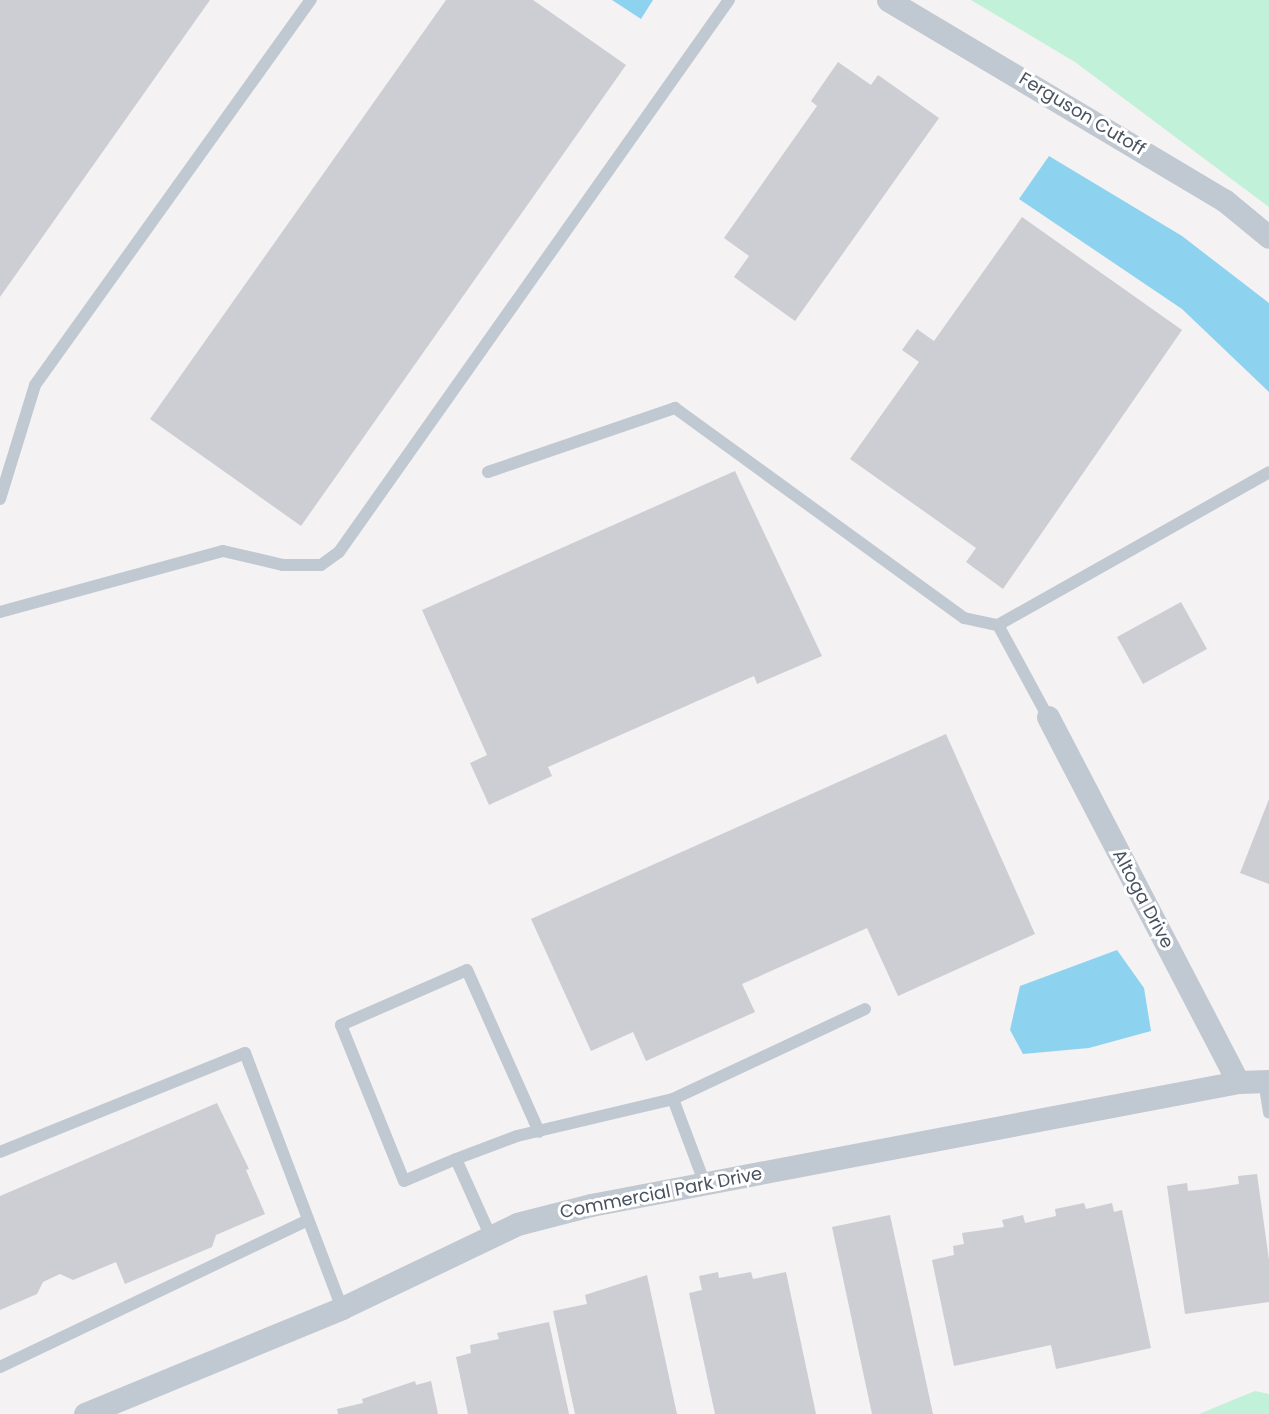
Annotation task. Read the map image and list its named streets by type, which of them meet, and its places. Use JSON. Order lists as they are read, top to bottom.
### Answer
{
  "streets": {
    "street": ["Ferguson Cutoff", "Altoga Drive", "Commercial Park Drive"]
  },
  "crossings": [
    ["Altoga Drive", "Commercial Park Drive"]
  ]
}
